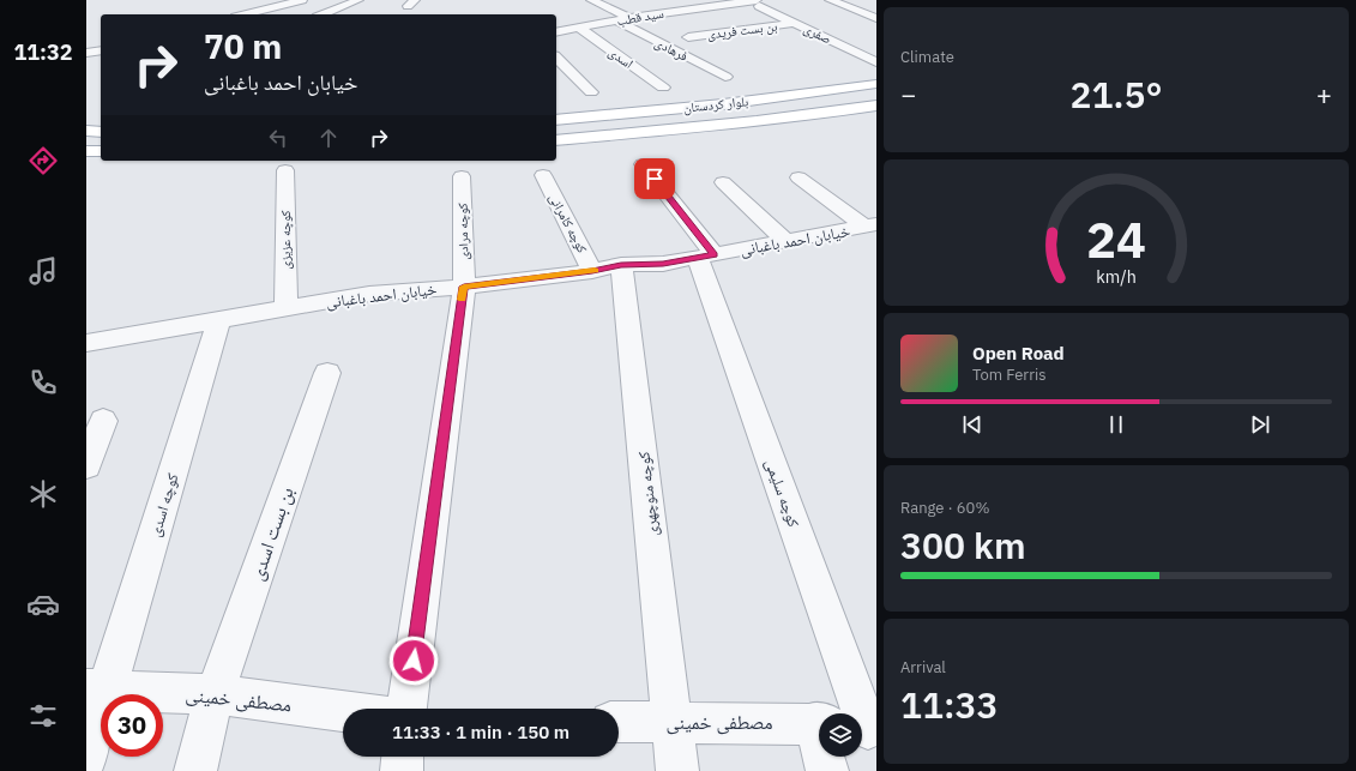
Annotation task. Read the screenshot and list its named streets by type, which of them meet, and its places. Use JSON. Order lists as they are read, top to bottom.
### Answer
{
  "streets": {
    "main road": ["بلوار کردستان"],
    "street": [
      "سید قطب",
      "بن بست فریدی",
      "صفری",
      "فرهادی",
      "اسدی",
      "کوچه کامرانی",
      "کوچه مرادی",
      "کوچه عزیزی",
      "خیابان احمد باغبانی",
      "کوچه سلیمی",
      "کوچه منوچهری",
      "کوچه اسدی",
      "بن بست اسدی",
      "مصطفی خمینی"
    ]
  },
  "crossings": [
    ["سید قطب", "صفری"],
    ["سید قطب", "فرهادی"],
    ["سید قطب", "اسدی"],
    ["بن بست فریدی", "صفری"],
    ["کوچه کامرانی", "خیابان احمد باغبانی"],
    ["کوچه کامرانی", "کوچه منوچهری"],
    ["کوچه مرادی", "خیابان احمد باغبانی"],
    ["کوچه عزیزی", "خیابان احمد باغبانی"],
    ["خیابان احمد باغبانی", "کوچه سلیمی"],
    ["خیابان احمد باغبانی", "کوچه منوچهری"],
    ["خیابان احمد باغبانی", "کوچه اسدی"],
    ["کوچه منوچهری", "مصطفی خمینی"],
    ["کوچه اسدی", "مصطفی خمینی"],
    ["بن بست اسدی", "مصطفی خمینی"]
  ],
  "page": {
    "tabs": "11:32",
    "tile": [
      "Climate",
      ["Range · 60%", "300 km"],
      ["Arrival", "11:33"]
    ],
    "turn": ["70 m", "خیابان احمد باغبانی"],
    "heat": ["−", "21.5°", "+"],
    "song": ["Open Road", "Tom Ferris"],
    "limit": "30",
    "trip": "11:33 · 1 min · 150 m",
    "gauge": ["24", "km/h"]
  }
}
